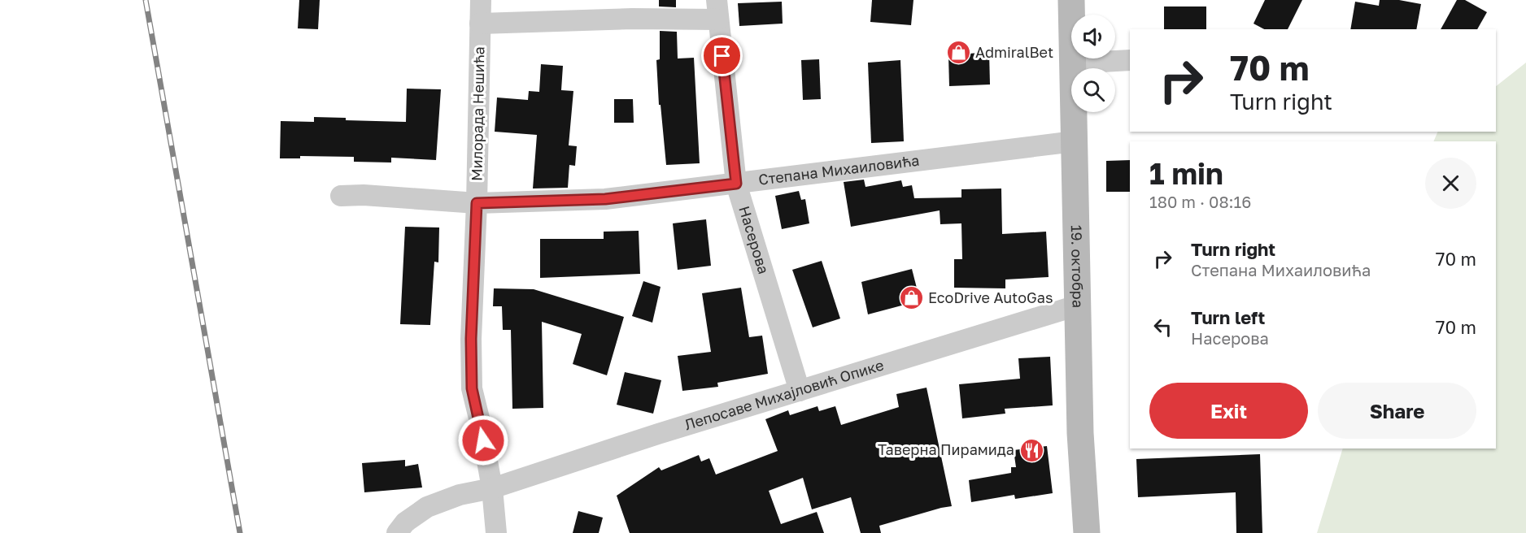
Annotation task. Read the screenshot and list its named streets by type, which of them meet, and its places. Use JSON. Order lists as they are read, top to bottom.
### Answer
{
  "streets": {
    "street": [
      "Милорада Нешића",
      "Степана Михаиловића",
      "Насерова",
      "19. октобра",
      "Лепосаве Михајловић Опике"
    ]
  },
  "crossings": [
    ["Милорада Нешића", "Степана Михаиловића"],
    ["Милорада Нешића", "Лепосаве Михајловић Опике"],
    ["Степана Михаиловића", "Насерова"],
    ["Степана Михаиловића", "19. октобра"],
    ["Насерова", "Лепосаве Михајловић Опике"],
    ["19. октобра", "Лепосаве Михајловић Опике"]
  ],
  "places": {
    "shop": ["AdmiralBet", "EcoDrive AutoGas"],
    "restaurant": ["Таверна Пирамида"]
  },
  "page": {
    "turn": ["70 m", "Turn right"],
    "heading": ["1 min", "180 m · 08:16"],
    "list": [
      {
        "name": "Turn right",
        "note": "Степана Михаиловића",
        "value": "70 m"
      },
      {
        "name": "Turn left",
        "note": "Насерова",
        "value": "70 m"
      }
    ],
    "buttons": ["Exit", "Share"]
  }
}
